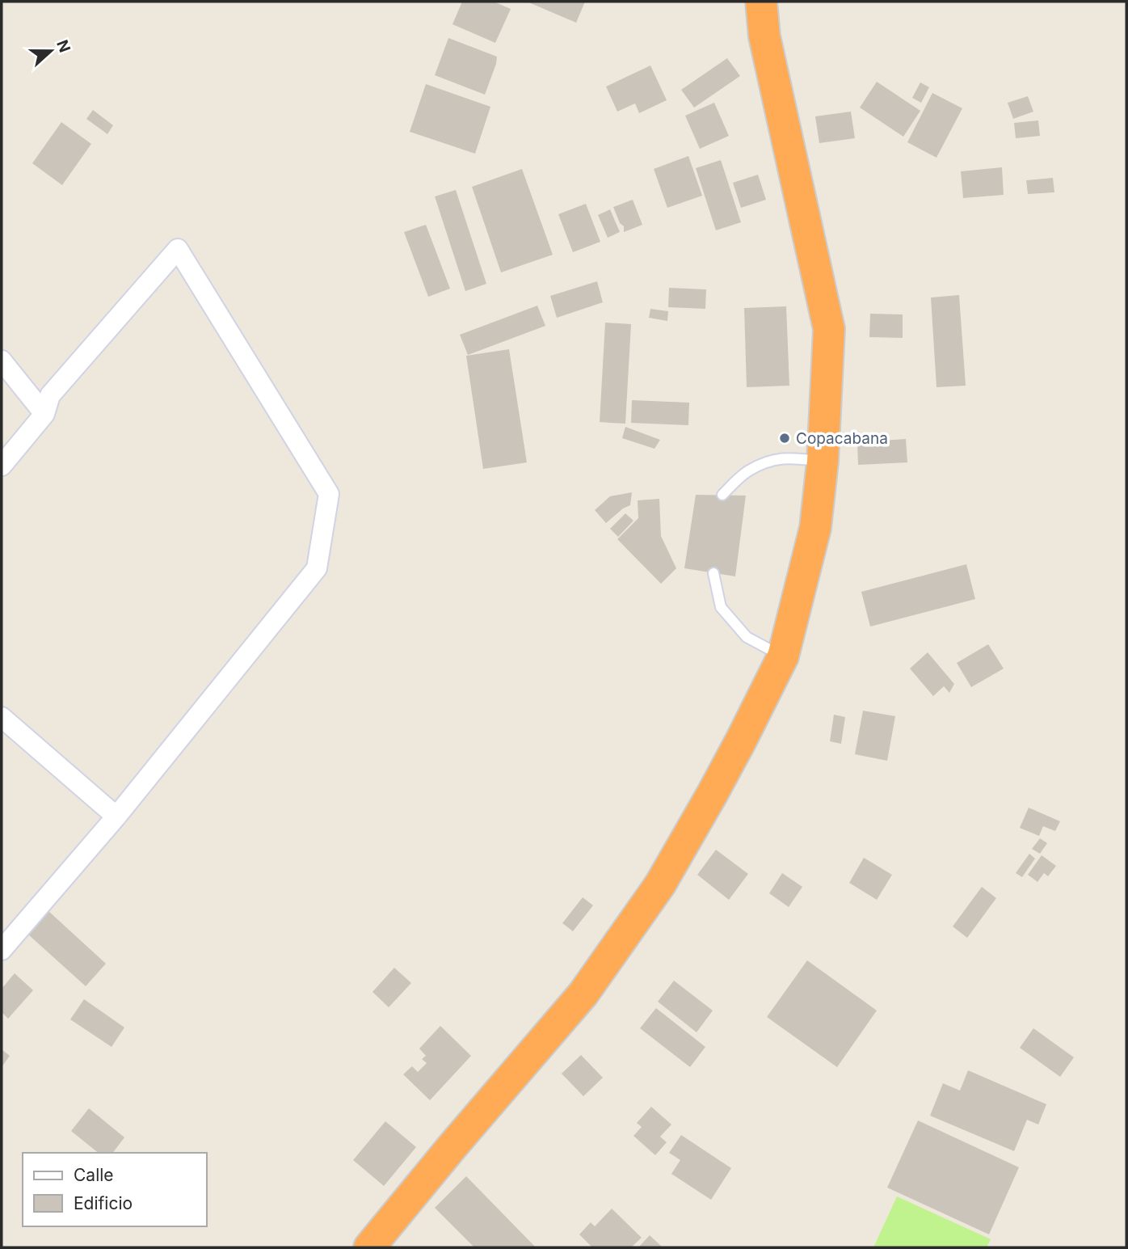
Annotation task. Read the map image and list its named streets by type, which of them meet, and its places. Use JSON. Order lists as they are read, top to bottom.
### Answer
{
  "places": ["Copacabana"],
  "legend": ["Calle", "Edificio"],
  "north": "right"
}
